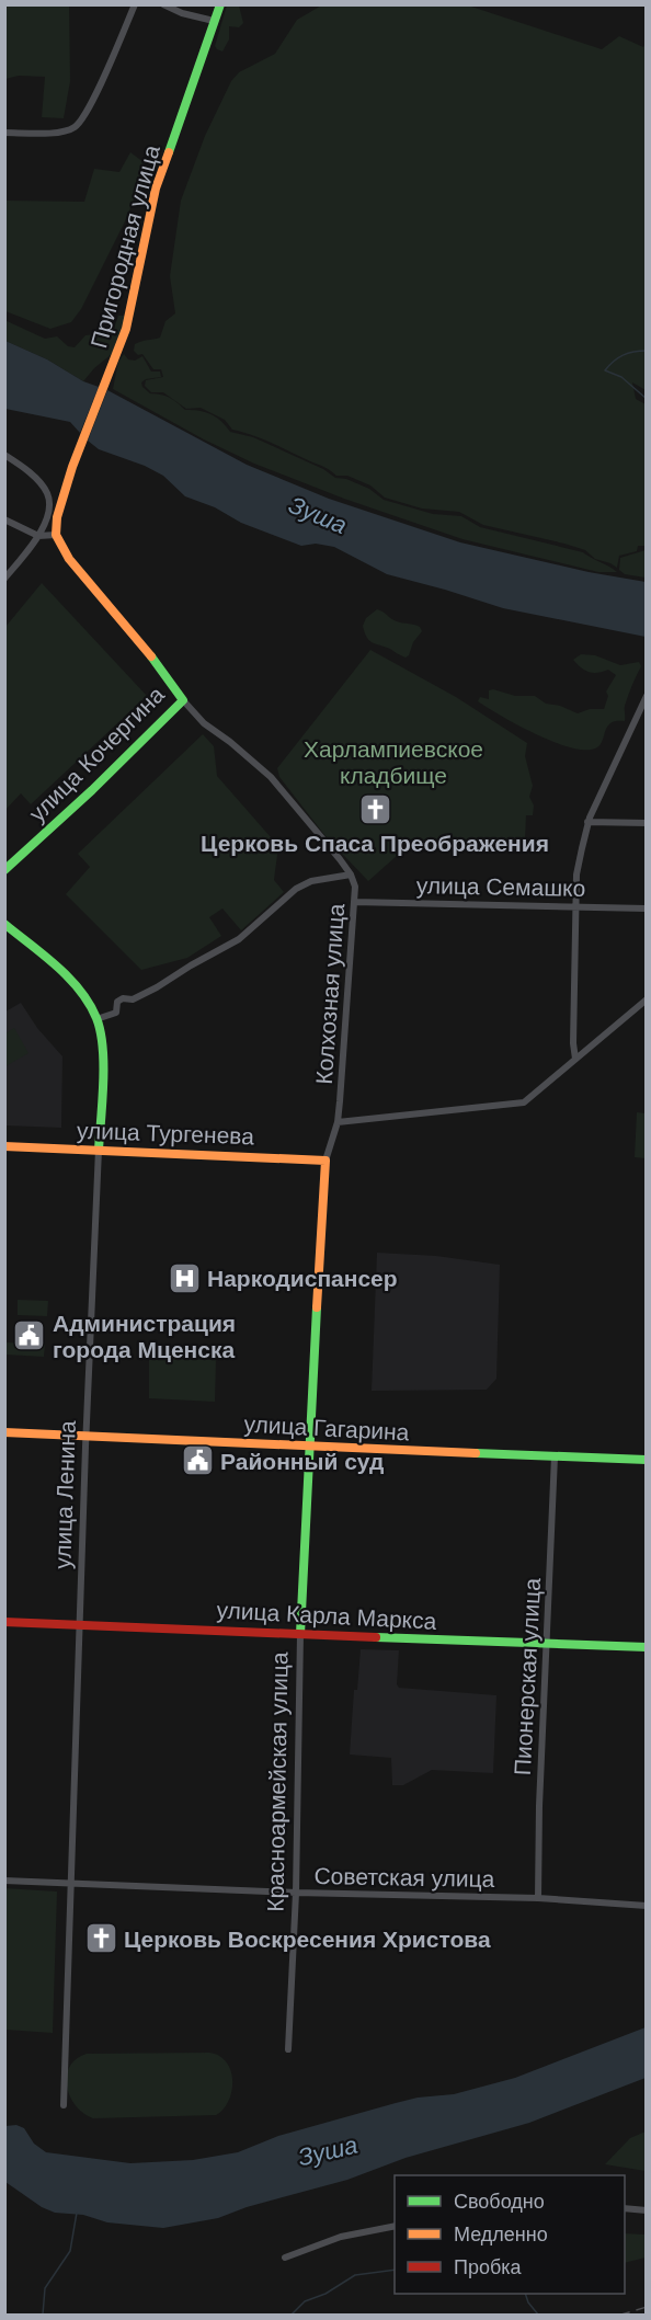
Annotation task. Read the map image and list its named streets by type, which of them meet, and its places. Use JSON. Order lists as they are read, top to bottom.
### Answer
{
  "streets": {
    "main road": [
      "Пригородная улица",
      "улица Кочергина",
      "улица Тургенева",
      "улица Гагарина",
      "улица Ленина",
      "улица Карла Маркса",
      "Красноармейская улица"
    ],
    "street": [
      "улица Семашко",
      "Колхозная улица",
      "Пионерская улица",
      "Советская улица"
    ]
  },
  "crossings": [
    ["Пригородная улица", "улица Кочергина"],
    ["улица Кочергина", "Колхозная улица"],
    ["улица Семашко", "Колхозная улица"],
    ["Колхозная улица", "улица Тургенева"],
    ["Колхозная улица", "Красноармейская улица"],
    ["улица Тургенева", "улица Ленина"],
    ["улица Тургенева", "Красноармейская улица"],
    ["улица Гагарина", "улица Ленина"],
    ["улица Гагарина", "Пионерская улица"],
    ["улица Гагарина", "Красноармейская улица"],
    ["улица Ленина", "улица Карла Маркса"],
    ["улица Ленина", "Советская улица"],
    ["улица Карла Маркса", "Пионерская улица"],
    ["улица Карла Маркса", "Красноармейская улица"],
    ["Пионерская улица", "Советская улица"],
    ["Красноармейская улица", "Советская улица"]
  ],
  "water": ["Зуша"],
  "parks": ["Харлампиевское кладбище"],
  "places": {
    "church": ["Церковь Спаса Преображения", "Церковь Воскресения Христова"],
    "hospital": ["Наркодиспансер"],
    "public building": ["Администрация города Мценска", "Районный суд"]
  },
  "legend": ["Свободно", "Медленно", "Пробка"]
}
